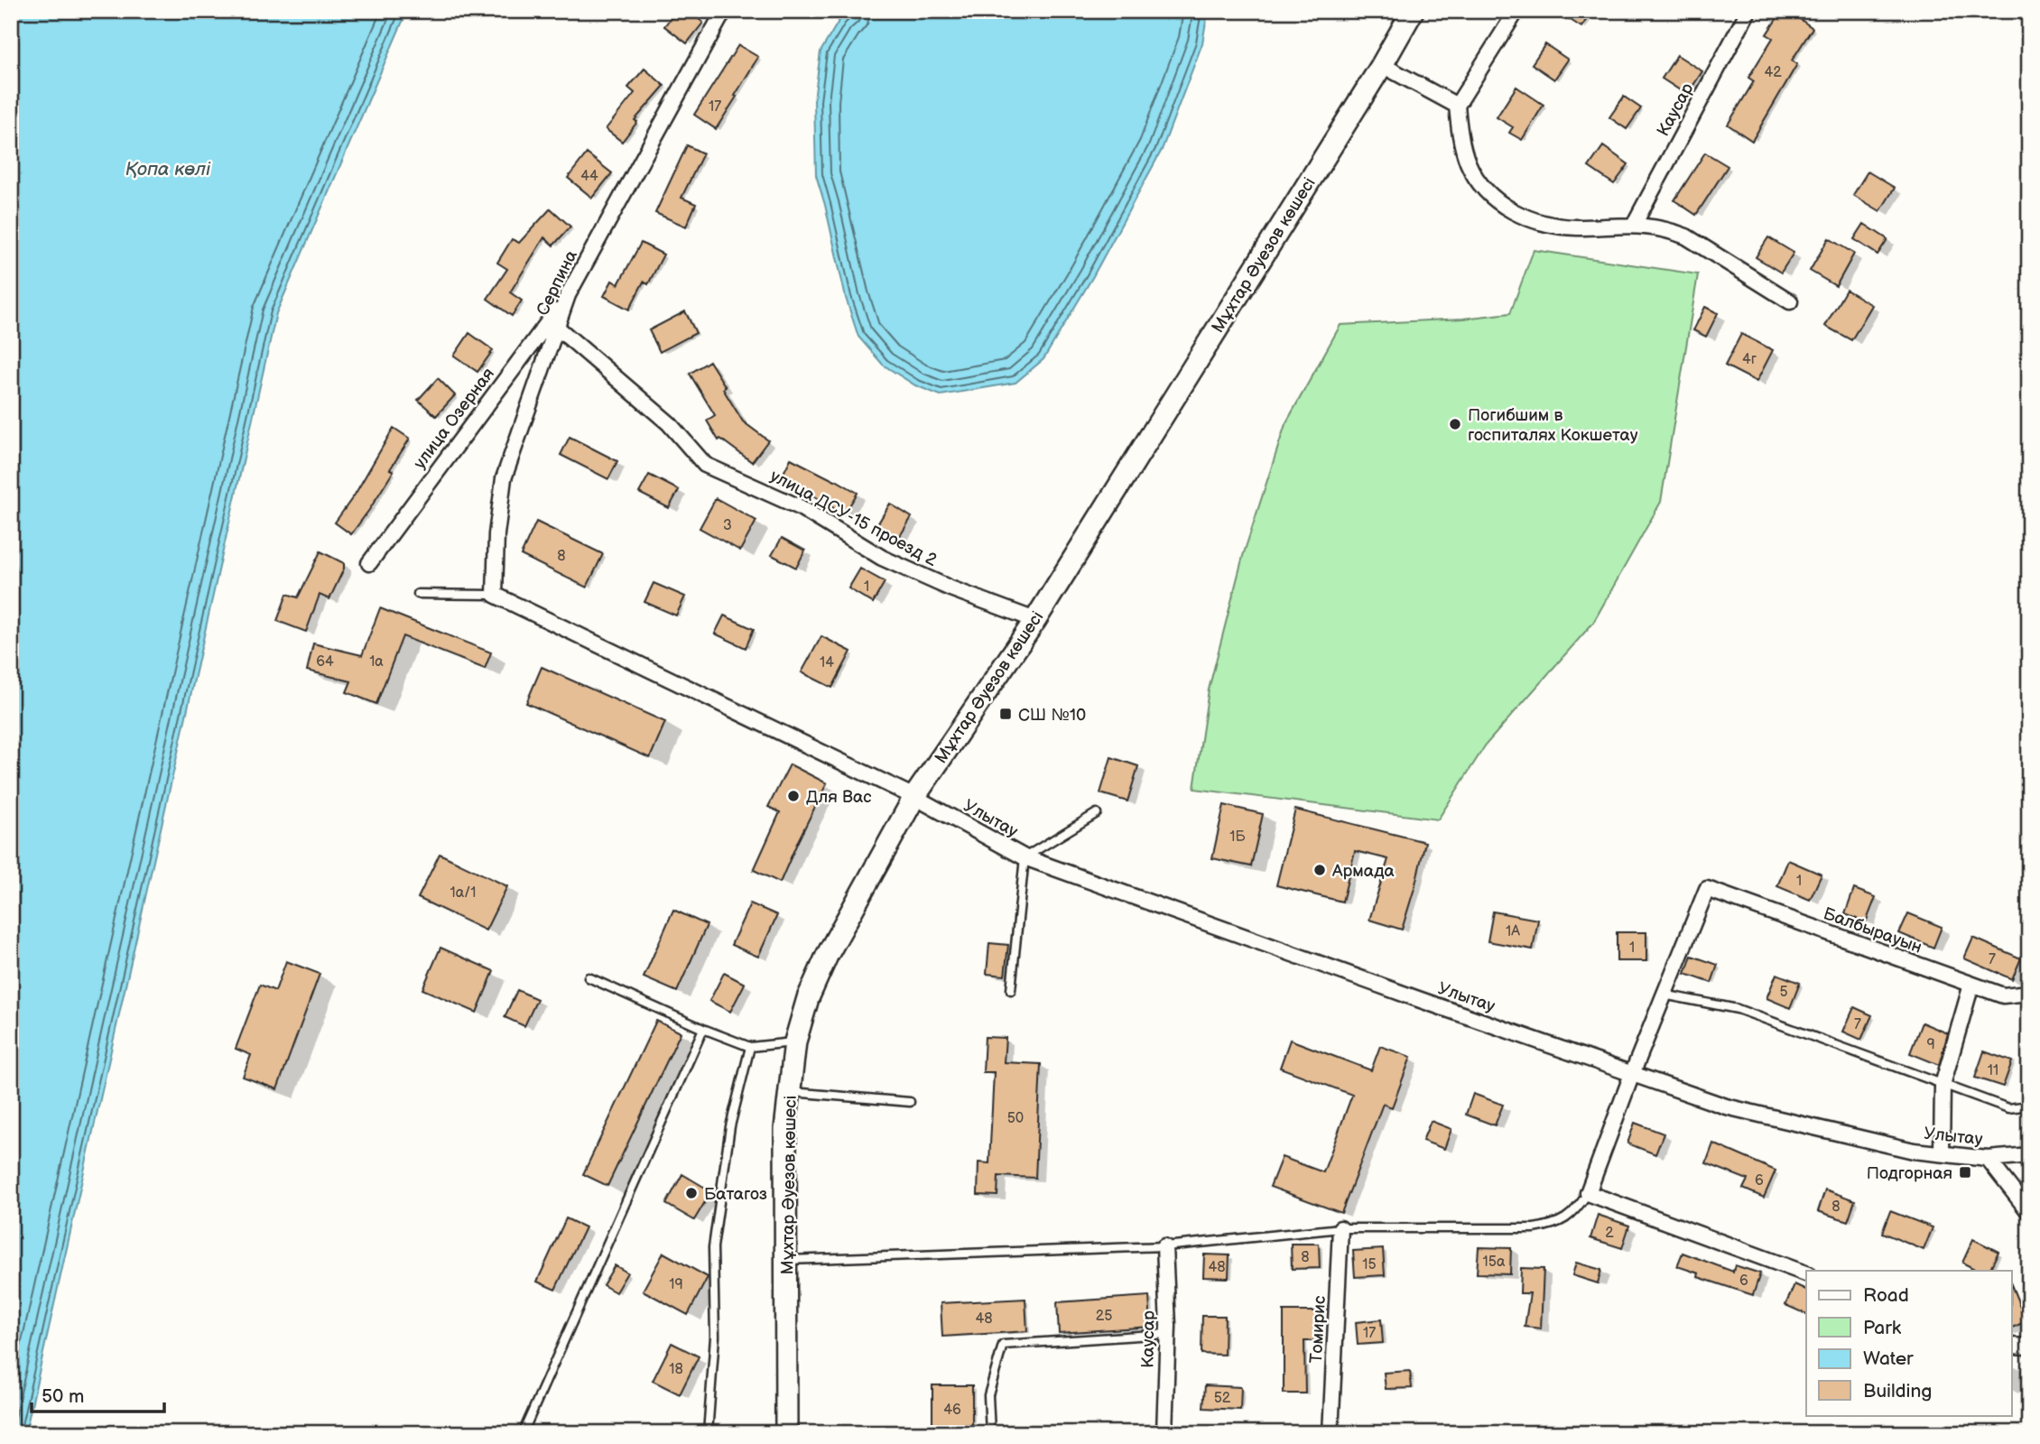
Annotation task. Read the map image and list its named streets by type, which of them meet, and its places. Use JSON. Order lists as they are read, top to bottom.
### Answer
{
  "streets": {
    "main road": ["Мұхтар Әуезов көшесі"],
    "street": [
      "Каусар",
      "Серпина",
      "улица Озерная",
      "улица ДСУ-15 проезд 2",
      "Улытау",
      "Балбырауын",
      "Томирис"
    ]
  },
  "crossings": [
    ["Мұхтар Әуезов көшесі", "улица ДСУ-15 проезд 2"],
    ["Мұхтар Әуезов көшесі", "Улытау"],
    ["Серпина", "улица Озерная"],
    ["Серпина", "улица ДСУ-15 проезд 2"]
  ],
  "water": ["Қопа көлі"],
  "places": {
    "other": [
      "Погибшим в госпиталях Кокшетау",
      "Для Вас",
      "Армада",
      "Батагоз"
    ],
    "transit": ["СШ №10", "Подгорная"]
  },
  "house_numbers": [
    "42",
    "17",
    "44",
    "4г",
    "3",
    "8",
    "1",
    "64",
    "1а",
    "14",
    "1Б",
    "1",
    "1а/1",
    "1А",
    "1",
    "7",
    "5",
    "7",
    "9",
    "11",
    "50",
    "6",
    "8",
    "2",
    "8",
    "15а",
    "15",
    "48",
    "6",
    "19",
    "25",
    "48",
    "17",
    "18",
    "52",
    "46"
  ],
  "legend": [
    "Road",
    "Park",
    "Water",
    "Building"
  ],
  "scale_bar": "50 m"
}
